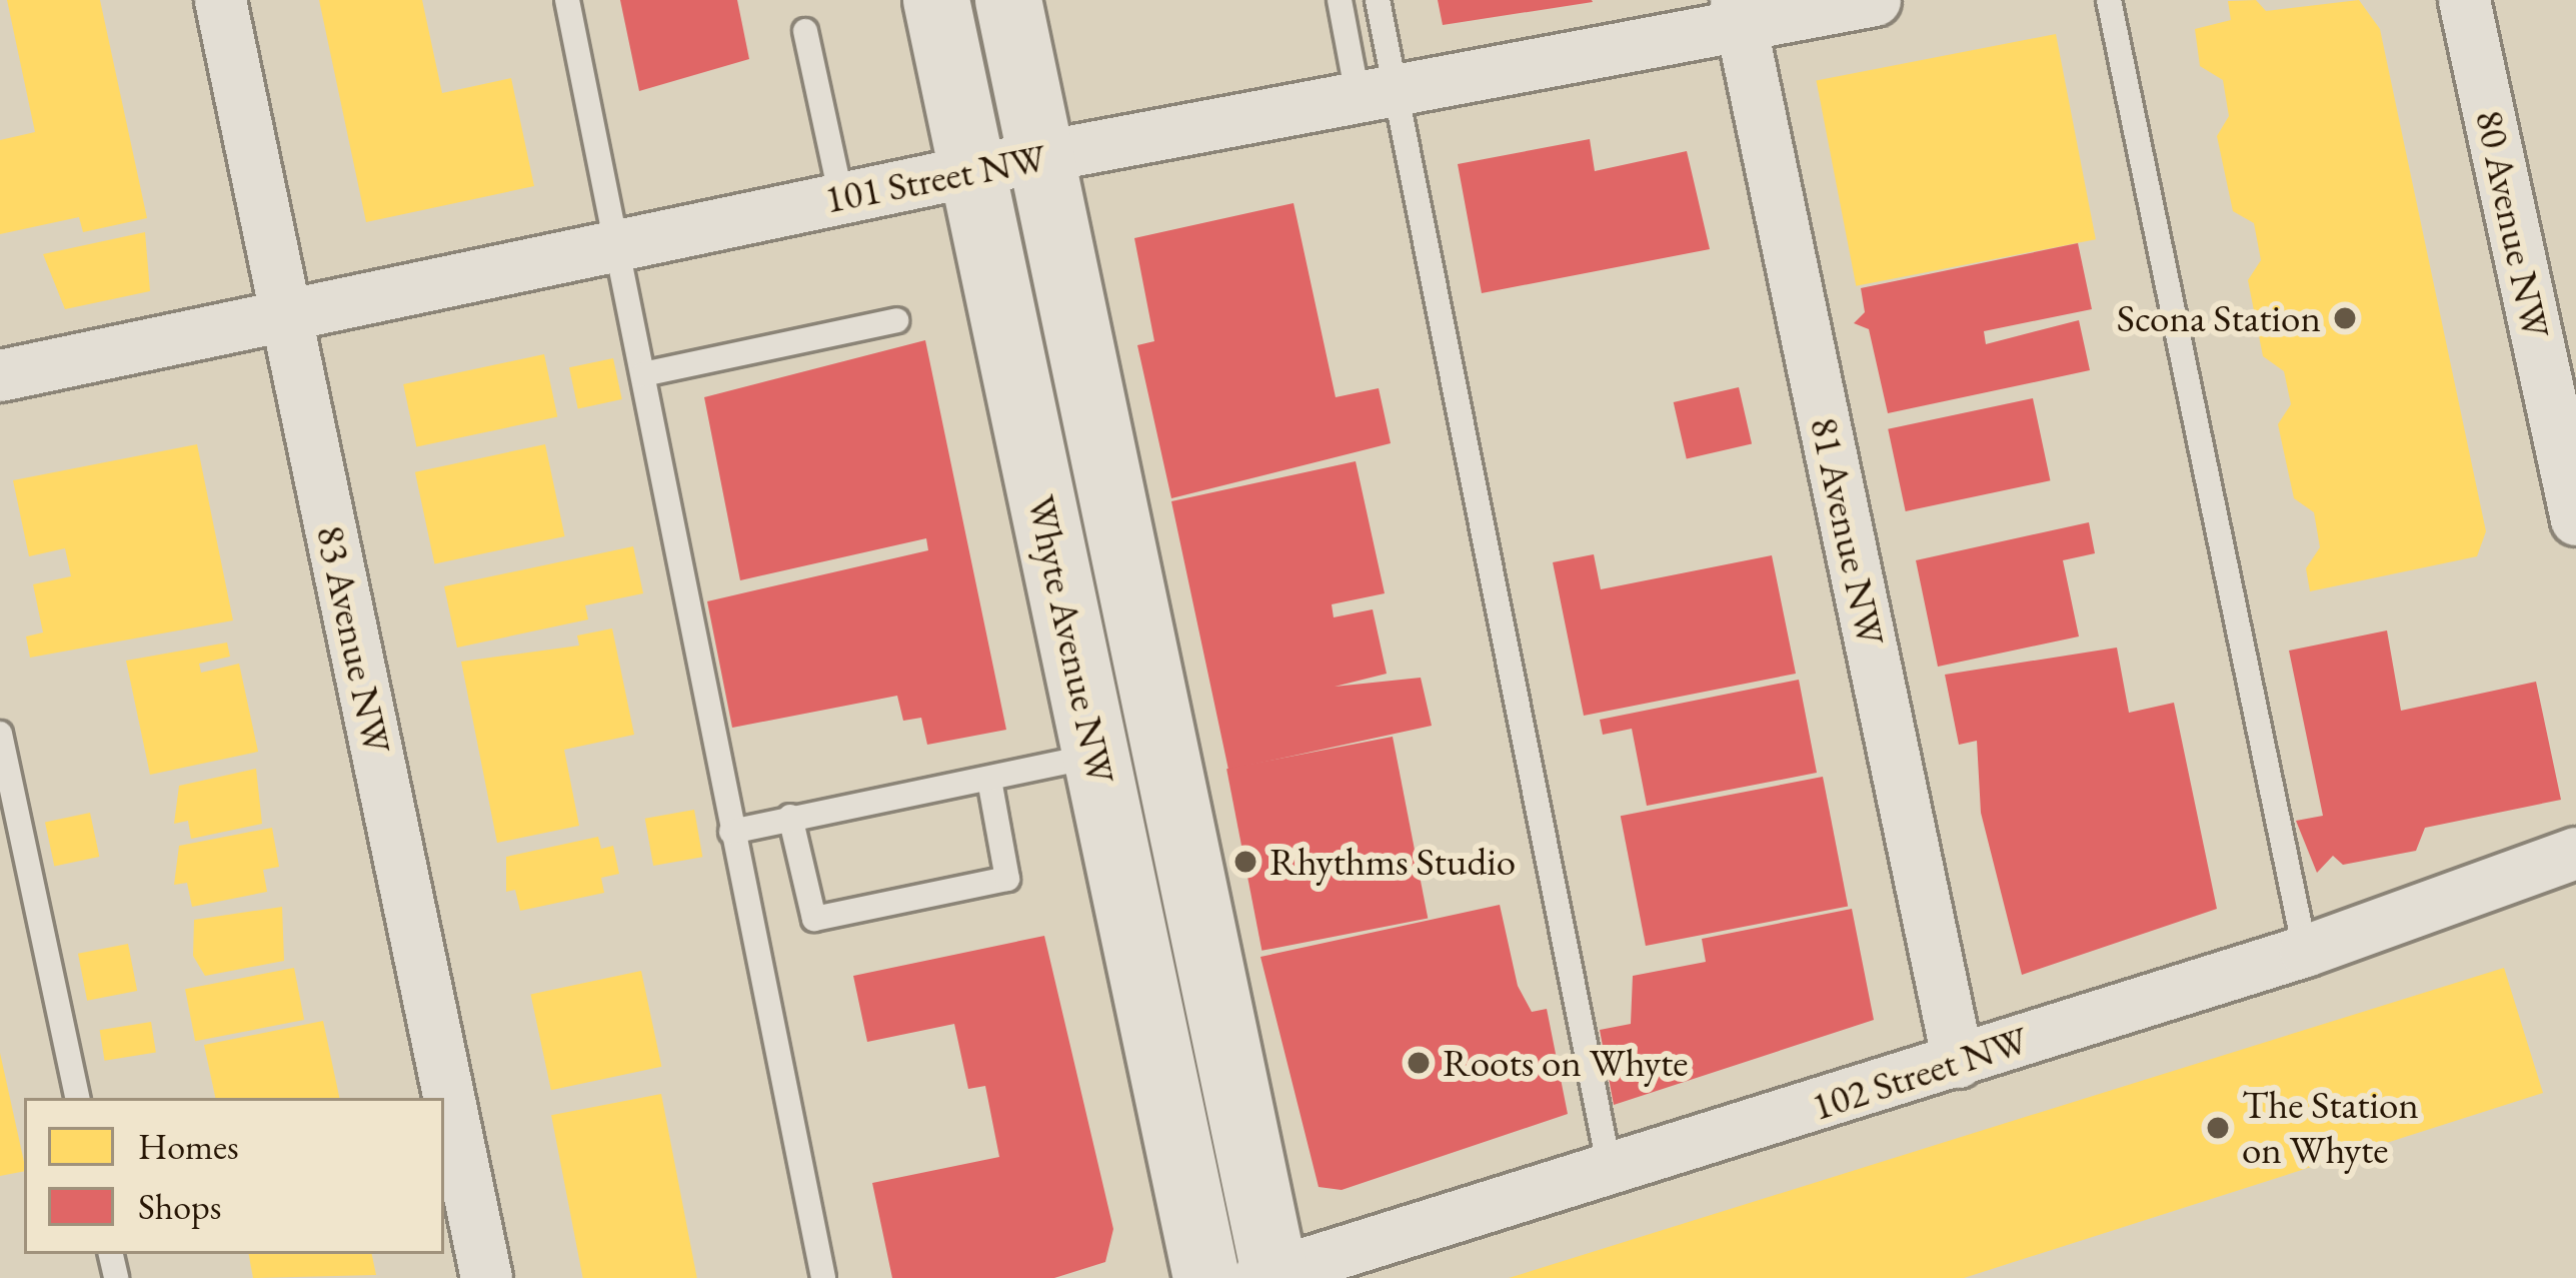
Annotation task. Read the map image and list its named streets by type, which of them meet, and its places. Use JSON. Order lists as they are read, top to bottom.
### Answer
{
  "streets": {
    "main road": ["Whyte Avenue NW"],
    "street": [
      "101 Street NW",
      "80 Avenue NW",
      "81 Avenue NW",
      "83 Avenue NW",
      "102 Street NW"
    ]
  },
  "crossings": [
    ["101 Street NW", "81 Avenue NW"],
    ["101 Street NW", "83 Avenue NW"],
    ["101 Street NW", "Whyte Avenue NW"],
    ["81 Avenue NW", "102 Street NW"],
    ["Whyte Avenue NW", "102 Street NW"]
  ],
  "places": [
    "Scona Station",
    "Rhythms Studio",
    "Roots on Whyte",
    "The Station on Whyte"
  ],
  "legend": ["Homes", "Shops"]
}
